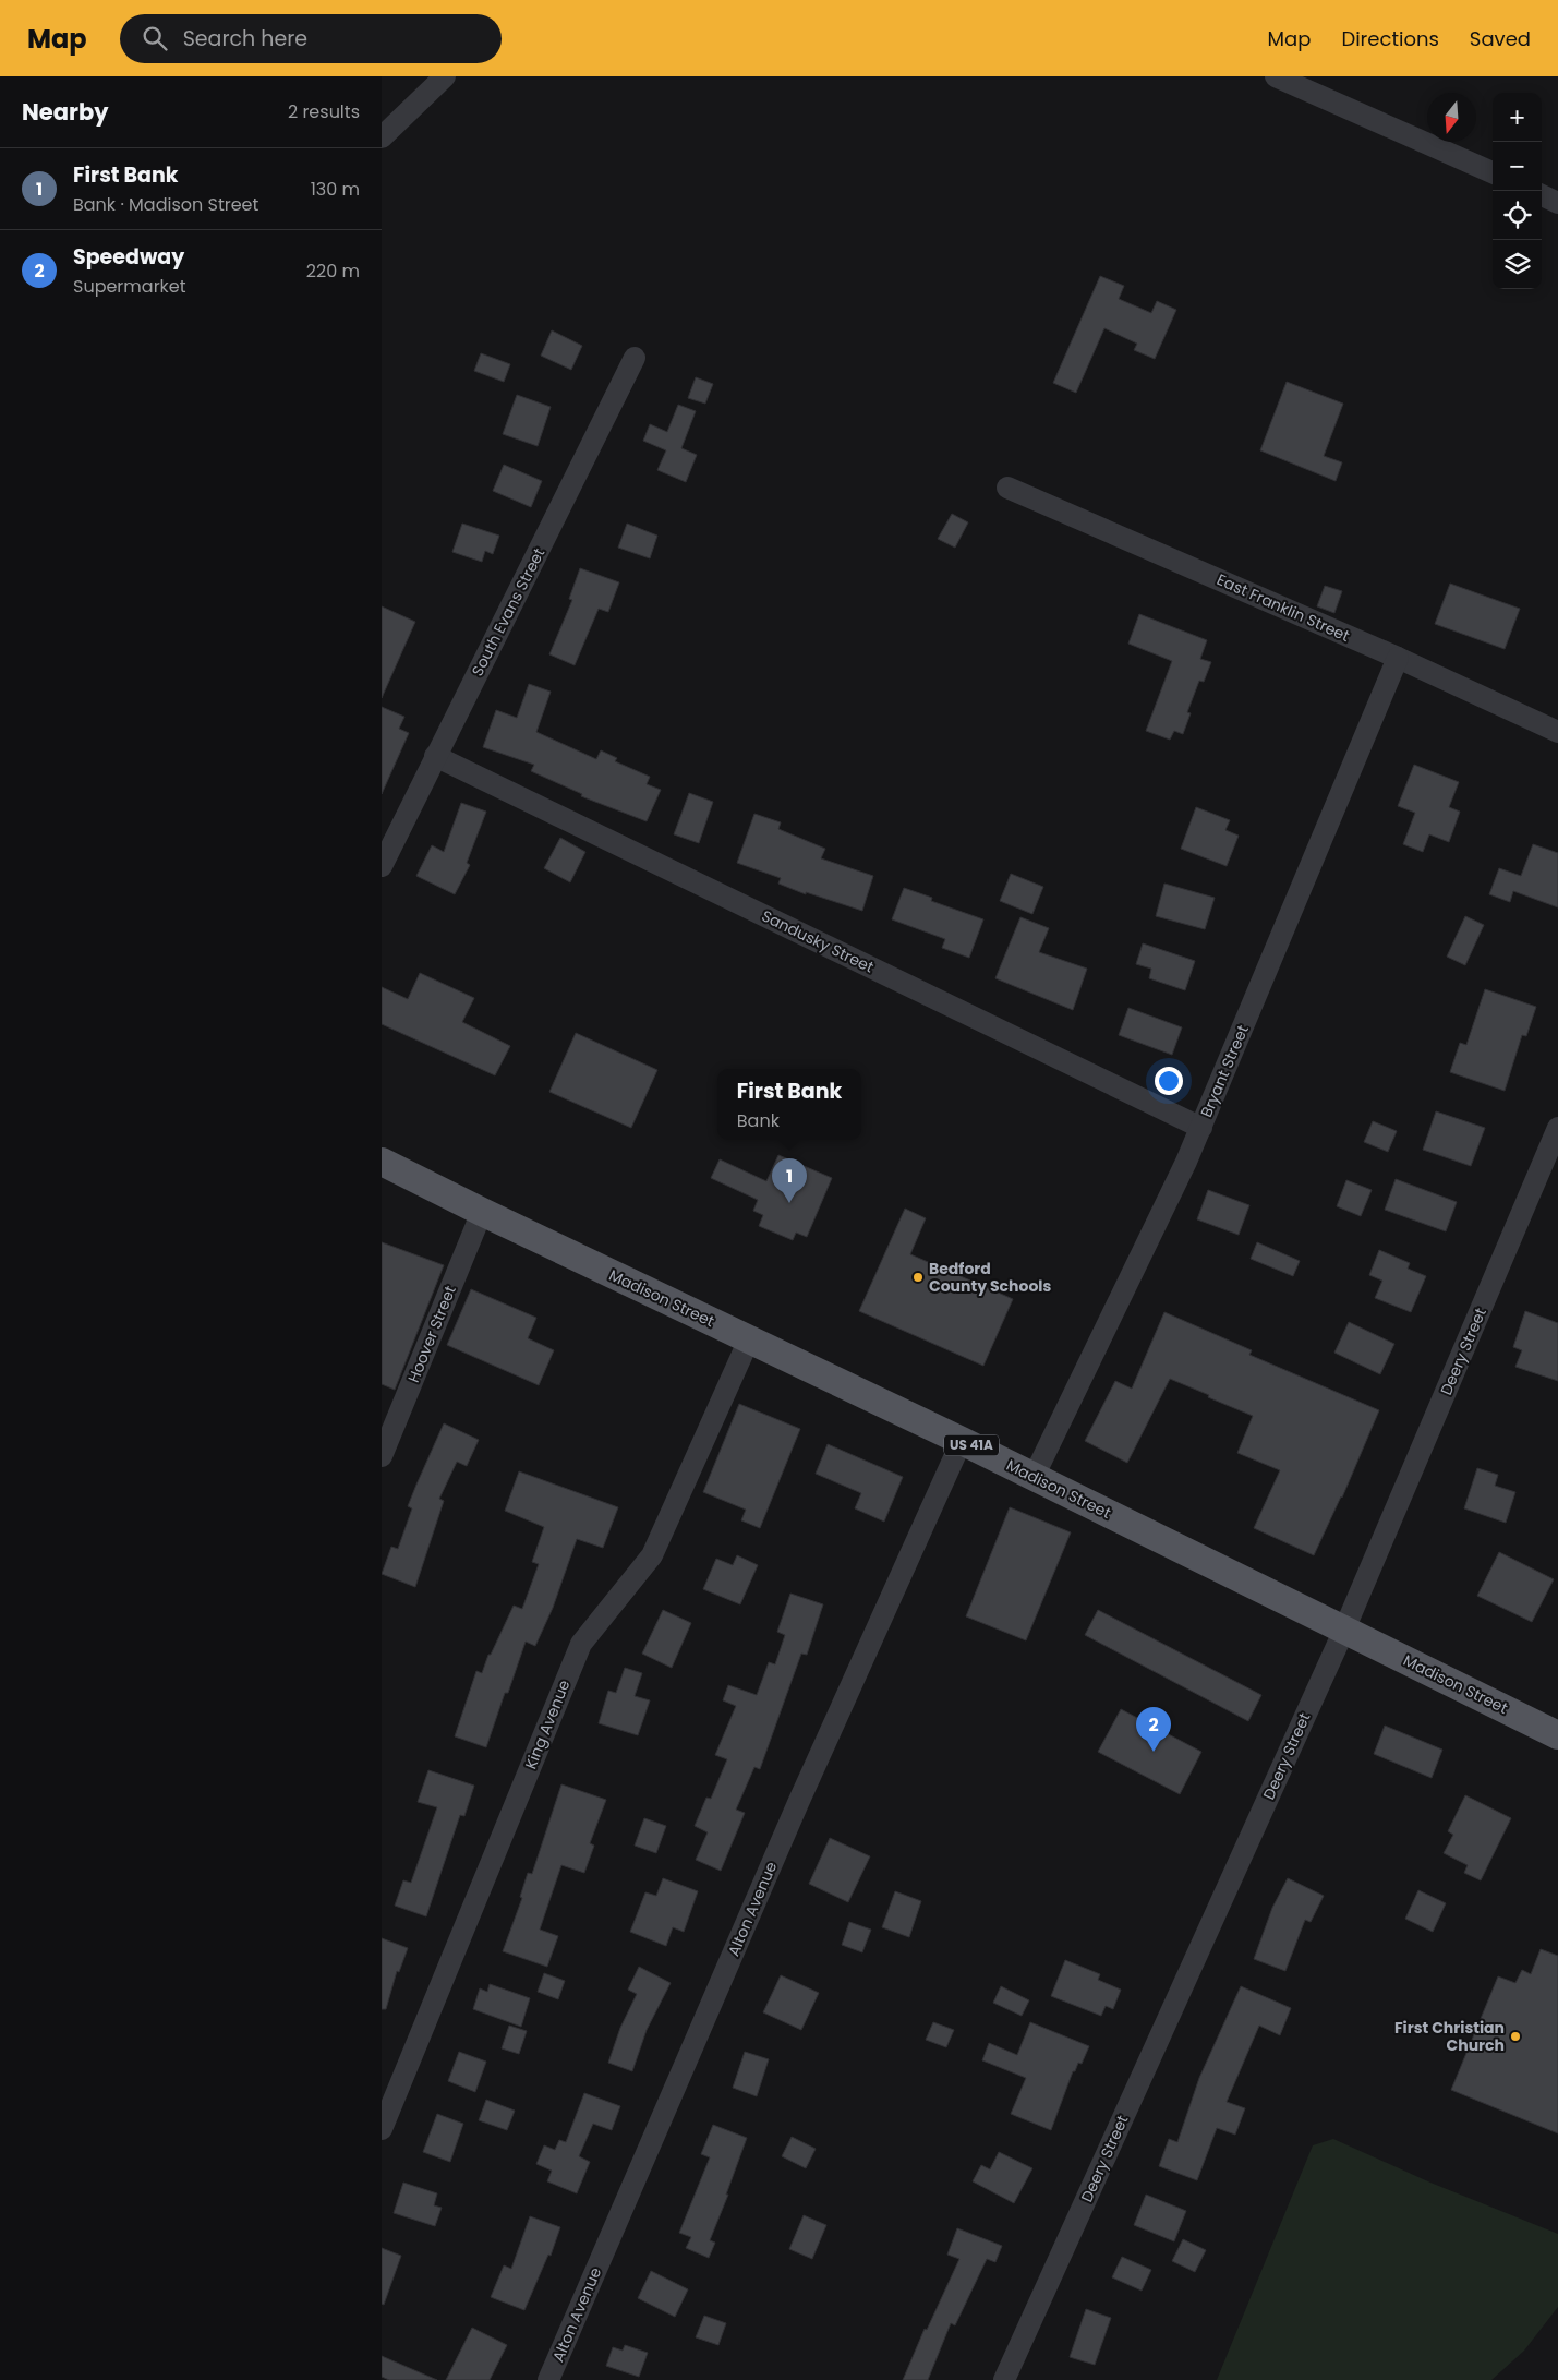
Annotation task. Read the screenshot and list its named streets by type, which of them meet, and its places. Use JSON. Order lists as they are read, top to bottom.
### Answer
{
  "streets": {
    "main road": ["Madison Street", "US 41A"],
    "street": [
      "East Franklin Street",
      "South Evans Street",
      "Sandusky Street",
      "Bryant Street",
      "Hoover Street",
      "Deery Street",
      "King Avenue",
      "Alton Avenue"
    ]
  },
  "crossings": [
    ["East Franklin Street", "Bryant Street"],
    ["South Evans Street", "Sandusky Street"],
    ["Sandusky Street", "Bryant Street"],
    ["Bryant Street", "Madison Street"],
    ["Madison Street", "Hoover Street"],
    ["Madison Street", "Deery Street"],
    ["Madison Street", "King Avenue"],
    ["Madison Street", "Alton Avenue"]
  ],
  "places": ["Bedford County Schools", "First Christian Church"],
  "north": "bottom",
  "page": {
    "header": "Map",
    "search": "Search here",
    "nav": ["Map", "Directions", "Saved"],
    "heading": ["Nearby", "2 results"],
    "map_buttons": ["+", "−"],
    "list": [
      {
        "mark": "1",
        "name": "First Bank",
        "note": "Bank · Madison Street",
        "value": "130 m"
      },
      {
        "mark": "2",
        "name": "Speedway",
        "note": "Supermarket",
        "value": "220 m"
      }
    ],
    "popup": ["First Bank", "Bank"],
    "pins": ["1", "2"]
  }
}
